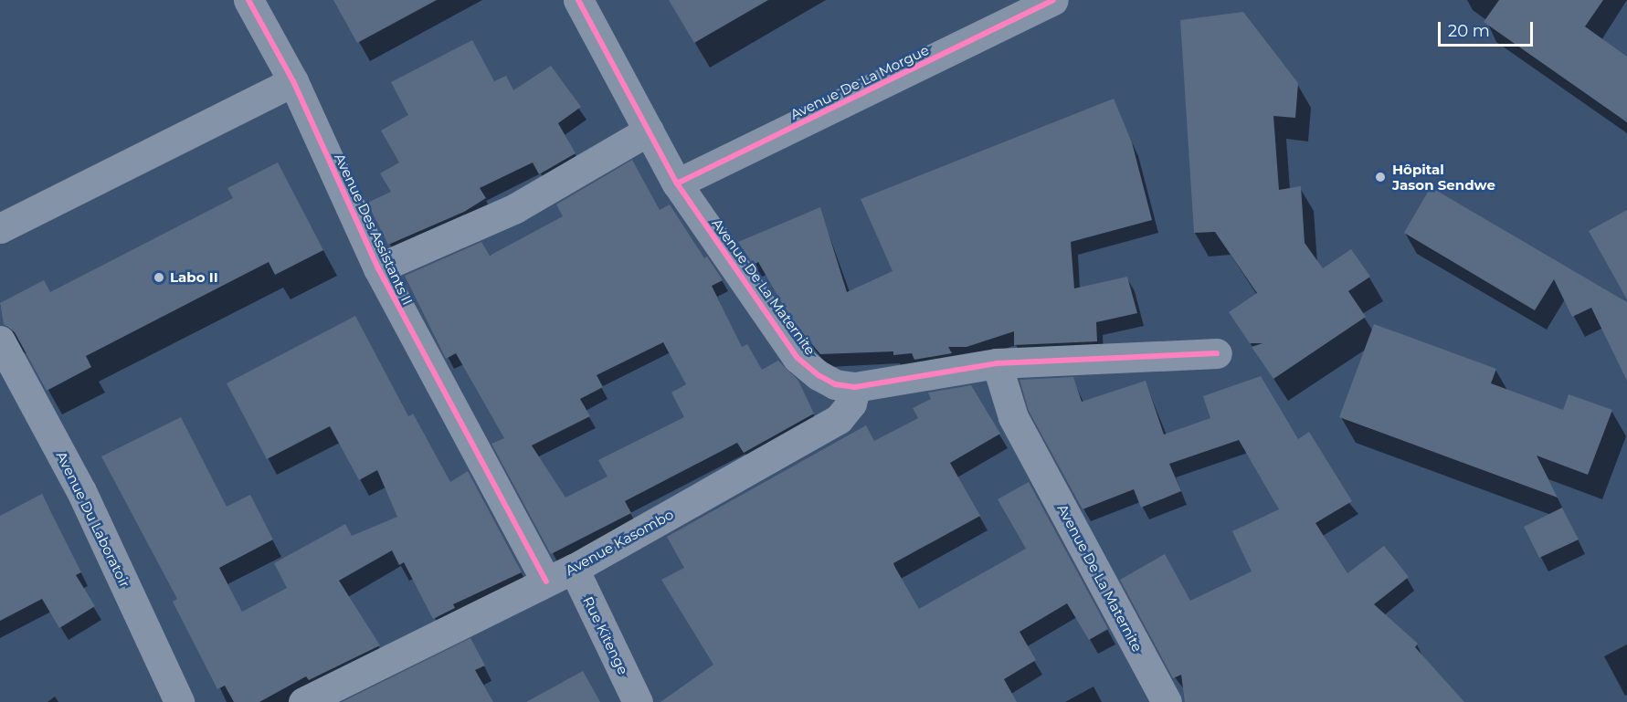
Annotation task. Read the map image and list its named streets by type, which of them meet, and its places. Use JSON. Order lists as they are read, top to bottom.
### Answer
{
  "streets": {
    "street": [
      "Avenue De La Morgue",
      "Avenue Des Assistants II",
      "Avenue De La Maternite",
      "Avenue Du Laboratoir",
      "Avenue Kasombo",
      "Rue Kitenge"
    ]
  },
  "crossings": [
    ["Avenue De La Morgue", "Avenue De La Maternite"],
    ["Avenue Des Assistants II", "Avenue Kasombo"],
    ["Avenue De La Maternite", "Avenue Kasombo"],
    ["Avenue Kasombo", "Rue Kitenge"]
  ],
  "places": ["Hôpital Jason Sendwe", "Labo II"],
  "scale_bar": "20 m"
}
